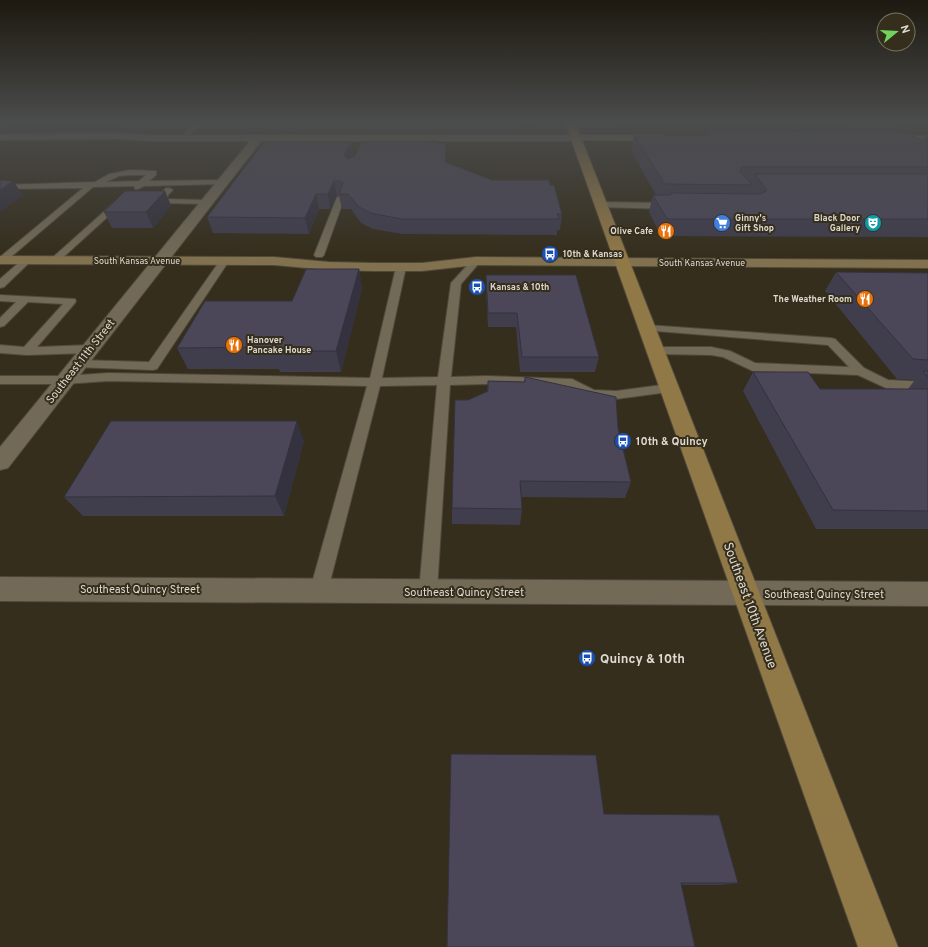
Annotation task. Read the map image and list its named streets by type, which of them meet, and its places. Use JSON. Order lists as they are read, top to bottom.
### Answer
{
  "streets": {
    "main road": ["South Kansas Avenue", "Southeast 10th Avenue"],
    "street": ["Southeast 11th Street", "Southeast Quincy Street"]
  },
  "crossings": [
    ["South Kansas Avenue", "Southeast 11th Street"],
    ["South Kansas Avenue", "Southeast 10th Avenue"],
    ["Southeast Quincy Street", "Southeast 10th Avenue"]
  ],
  "places": {
    "supermarket": ["Ginny's Gift Shop"],
    "theatre": ["Black Door Gallery"],
    "restaurant": ["Olive Cafe", "The Weather Room", "Hanover Pancake House"],
    "bus stop": [
      "10th & Kansas",
      "Kansas & 10th",
      "10th & Quincy",
      "Quincy & 10th"
    ]
  },
  "north": "right"
}
